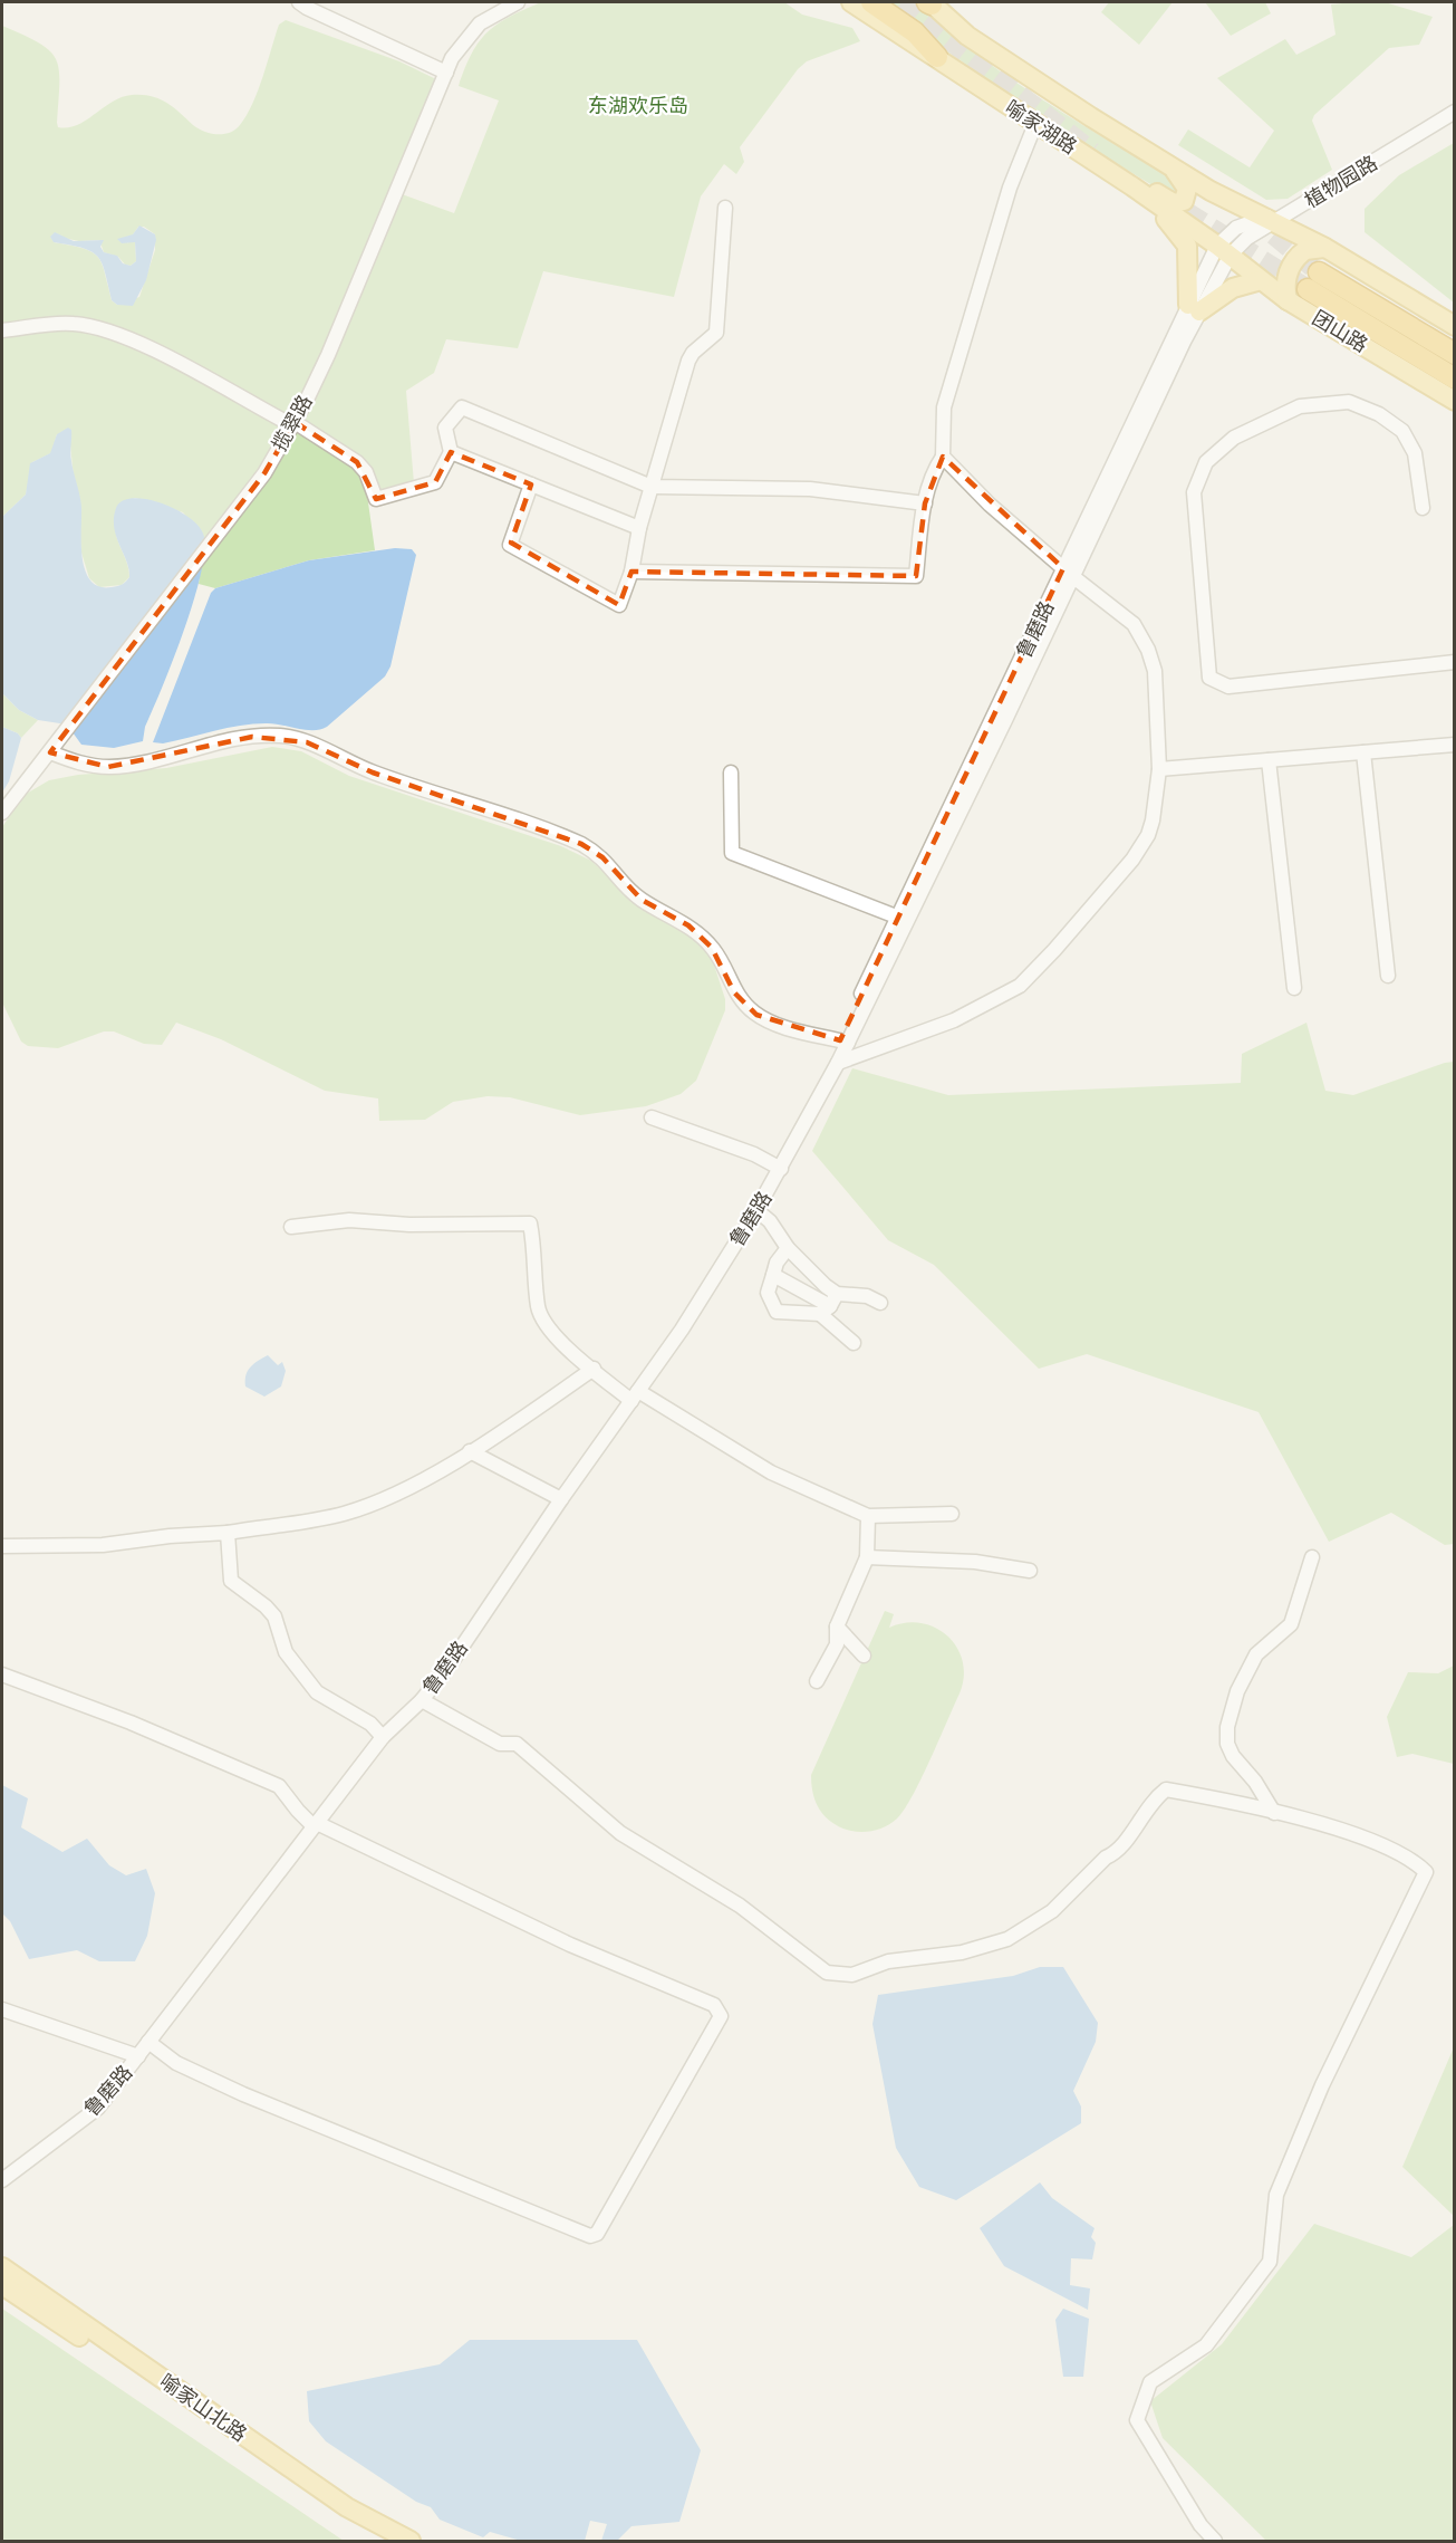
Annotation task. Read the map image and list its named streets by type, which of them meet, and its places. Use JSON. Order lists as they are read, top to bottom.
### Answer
{
  "streets": {
    "highway": ["团山路"],
    "main road": ["喻家湖路", "喻家山北路"],
    "street": ["植物园路", "揽翠路", "鲁磨路"]
  },
  "crossings": [
    ["喻家湖路", "植物园路"],
    ["喻家湖路", "团山路"],
    ["喻家湖路", "鲁磨路"],
    ["植物园路", "团山路"],
    ["植物园路", "鲁磨路"],
    ["团山路", "鲁磨路"]
  ],
  "parks": ["东湖欢乐岛"]
}
